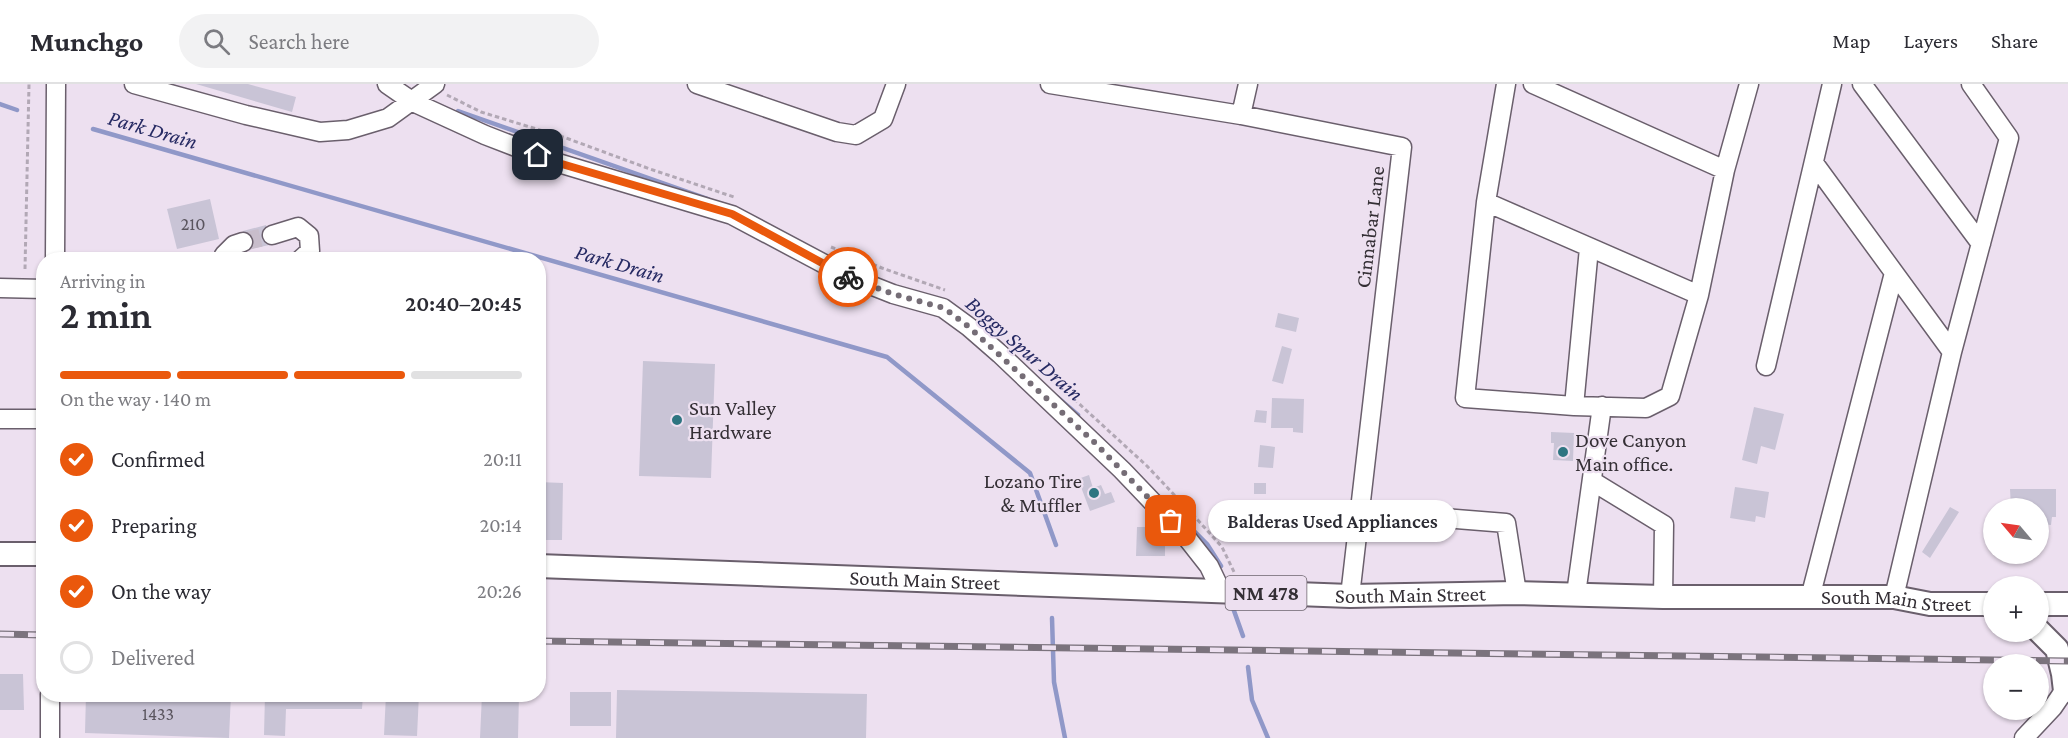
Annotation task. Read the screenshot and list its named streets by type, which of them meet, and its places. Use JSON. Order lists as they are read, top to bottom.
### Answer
{
  "streets": {
    "main road": ["South Main Street", "NM 478"],
    "street": ["Cinnabar Lane"]
  },
  "crossings": [
    ["Cinnabar Lane", "South Main Street"]
  ],
  "water": ["Park Drain", "Boggy Spur Drain"],
  "places": [
    "Sun Valley Hardware",
    "Dove Canyon Main office.",
    "Lozano Tire & Muffler",
    "Balderas Used Appliances"
  ],
  "house_numbers": ["210", "1433"],
  "north": "top left",
  "page": {
    "header": "Munchgo",
    "search": "Search here",
    "nav": ["Map", "Layers", "Share"],
    "heading": ["2 min", "Arriving in", "20:40–20:45"],
    "bar": "On the way · 140 m",
    "list": [
      ["Confirmed", "20:11"],
      ["Preparing", "20:14"],
      ["On the way", "20:26"],
      "Delivered"
    ],
    "map_buttons": ["+", "−"],
    "bubble": "Balderas Used Appliances"
  }
}
